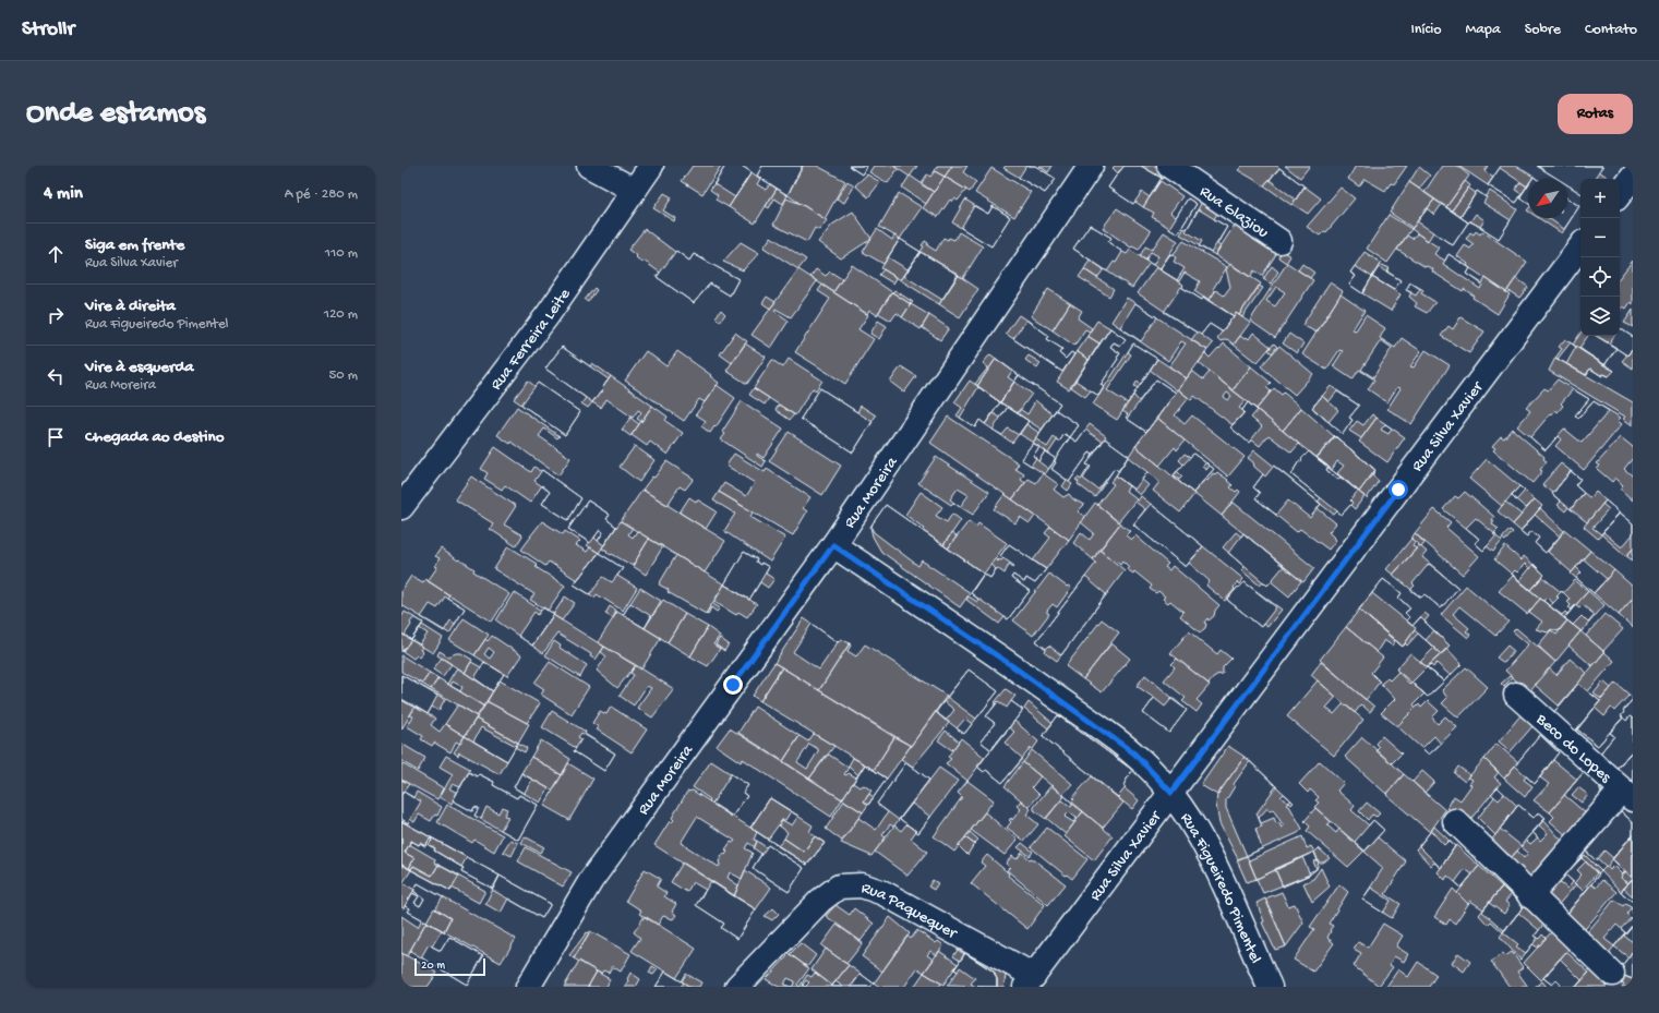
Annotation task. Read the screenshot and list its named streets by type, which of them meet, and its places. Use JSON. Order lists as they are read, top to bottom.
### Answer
{
  "streets": {
    "street": [
      "Rua Glaziou",
      "Rua Ferreira Leite",
      "Rua Silva Xavier",
      "Rua Moreira",
      "Beco do Lopes",
      "Rua Figueiredo Pimentel",
      "Rua Paquequer"
    ]
  },
  "crossings": [
    ["Rua Silva Xavier", "Rua Figueiredo Pimentel"],
    ["Rua Silva Xavier", "Rua Paquequer"],
    ["Rua Moreira", "Rua Figueiredo Pimentel"]
  ],
  "scale_bar": "20 m",
  "north": "bottom left",
  "page": {
    "header": "Strollr",
    "nav": [
      "Início",
      "Mapa",
      "Sobre",
      "Contato"
    ],
    "buttons": "Rotas",
    "title": "Onde estamos",
    "heading": ["4 min", "A pé · 280 m"],
    "map_buttons": ["+", "−"],
    "list": [
      ["Siga em frente", "Rua Silva Xavier", "110 m"],
      ["Vire à direita", "Rua Figueiredo Pimentel", "120 m"],
      ["Vire à esquerda", "Rua Moreira", "50 m"],
      "Chegada ao destino"
    ],
    "scale": "20 m"
  }
}
